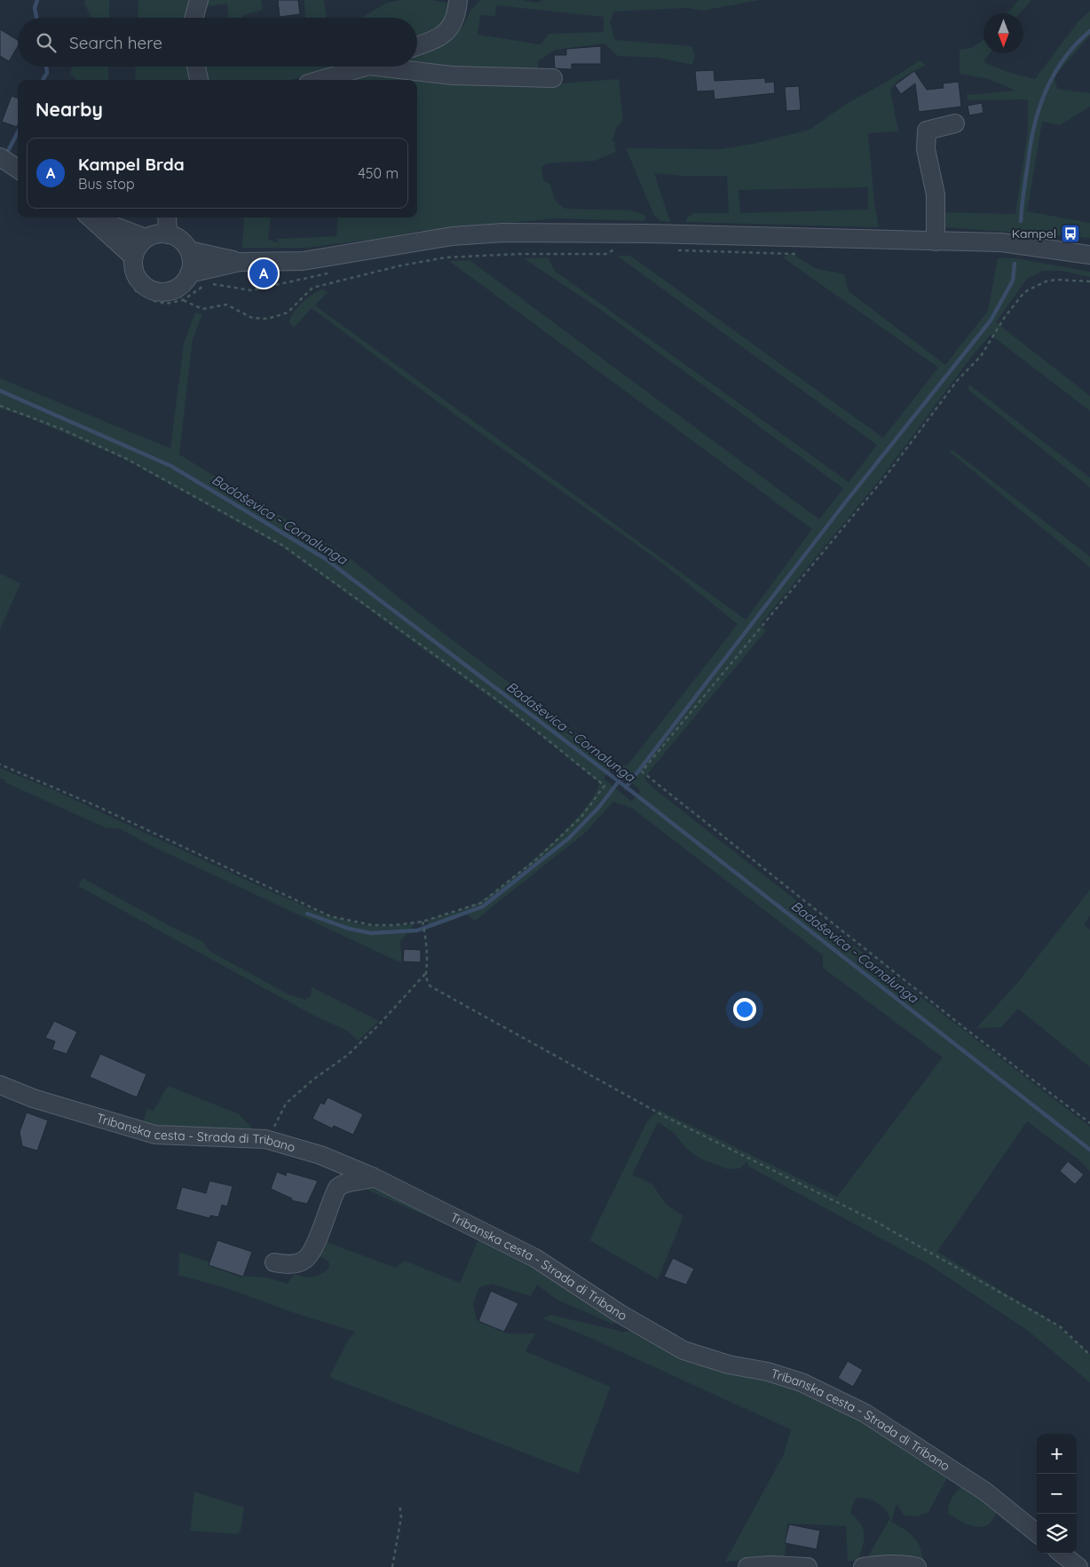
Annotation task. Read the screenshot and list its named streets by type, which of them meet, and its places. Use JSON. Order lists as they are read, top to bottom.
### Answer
{
  "streets": {
    "street": ["Tribanska cesta - Strada di Tribano"]
  },
  "water": ["Badaševica - Cornalunga"],
  "places": {
    "bus stop": ["Kampel"]
  },
  "north": "bottom",
  "page": {
    "search": "Search here",
    "heading": "Nearby",
    "list": [
      {
        "mark": "A",
        "name": "Kampel Brda",
        "note": "Bus stop",
        "value": "450 m"
      }
    ],
    "pins": "A",
    "map_buttons": ["+", "−"]
  }
}
